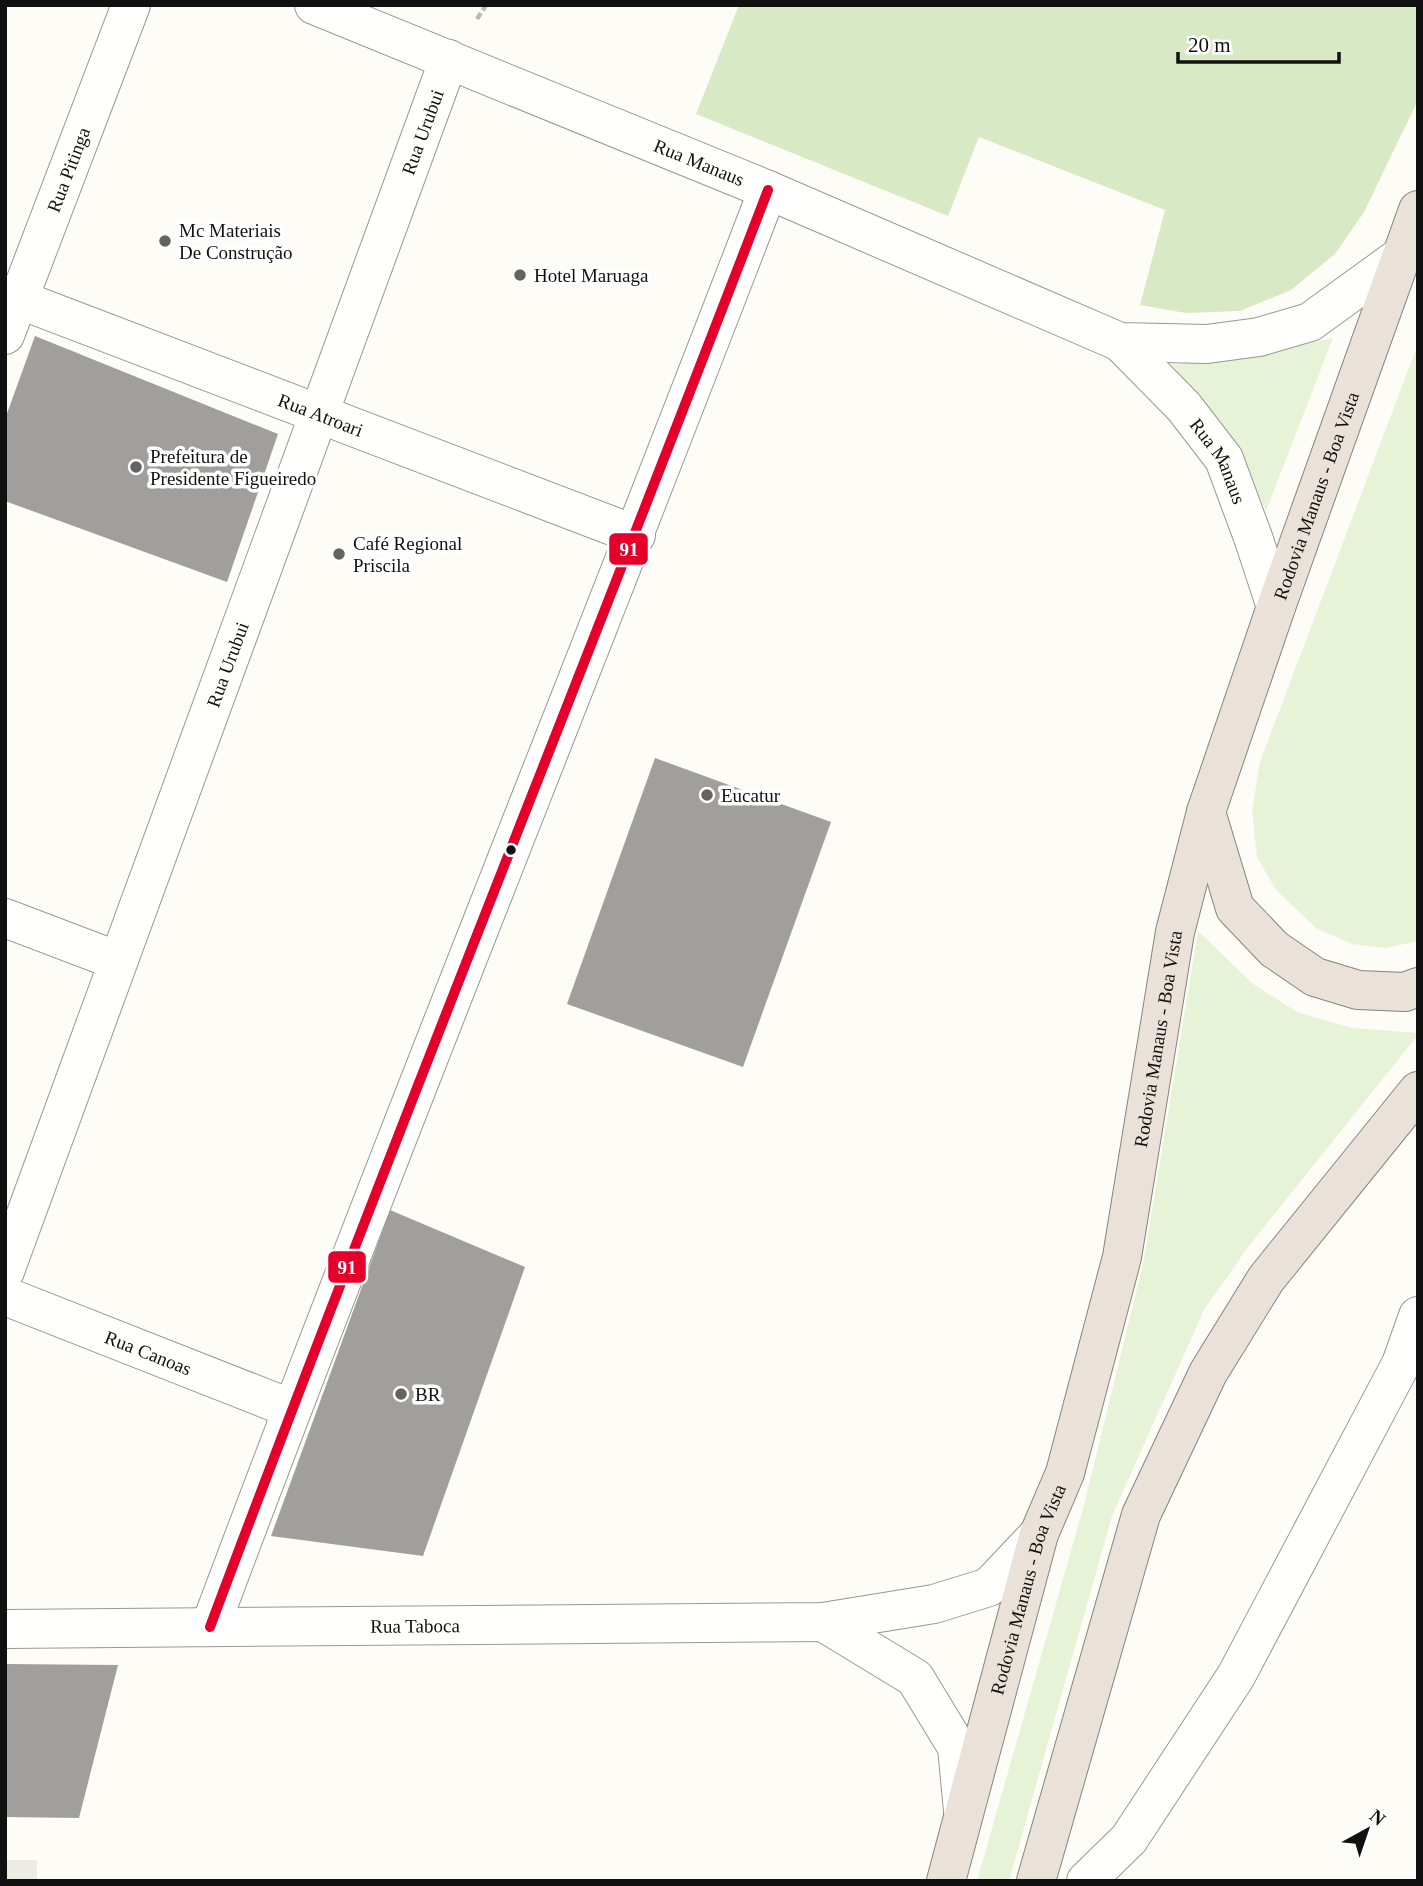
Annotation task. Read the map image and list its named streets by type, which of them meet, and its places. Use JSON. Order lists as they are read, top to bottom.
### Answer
{
  "streets": {
    "highway": ["Rodovia Manaus - Boa Vista"],
    "street": [
      "Rua Urubui",
      "Rua Manaus",
      "Rua Pitinga",
      "Rua Atroari",
      "Rua Canoas",
      "Rua Taboca"
    ]
  },
  "crossings": [
    ["Rua Urubui", "Rua Manaus"],
    ["Rua Urubui", "Rua Atroari"],
    ["Rua Manaus", "Rodovia Manaus - Boa Vista"],
    ["Rua Pitinga", "Rua Atroari"],
    ["Rodovia Manaus - Boa Vista", "Rua Taboca"]
  ],
  "places": [
    "Mc Materiais De Construção",
    "Hotel Maruaga",
    "Prefeitura de Presidente Figueiredo",
    "Café Regional Priscila",
    "Eucatur",
    "BR"
  ],
  "lines": ["transit line 91"],
  "scale_bar": "20 m",
  "north": "top right"
}
